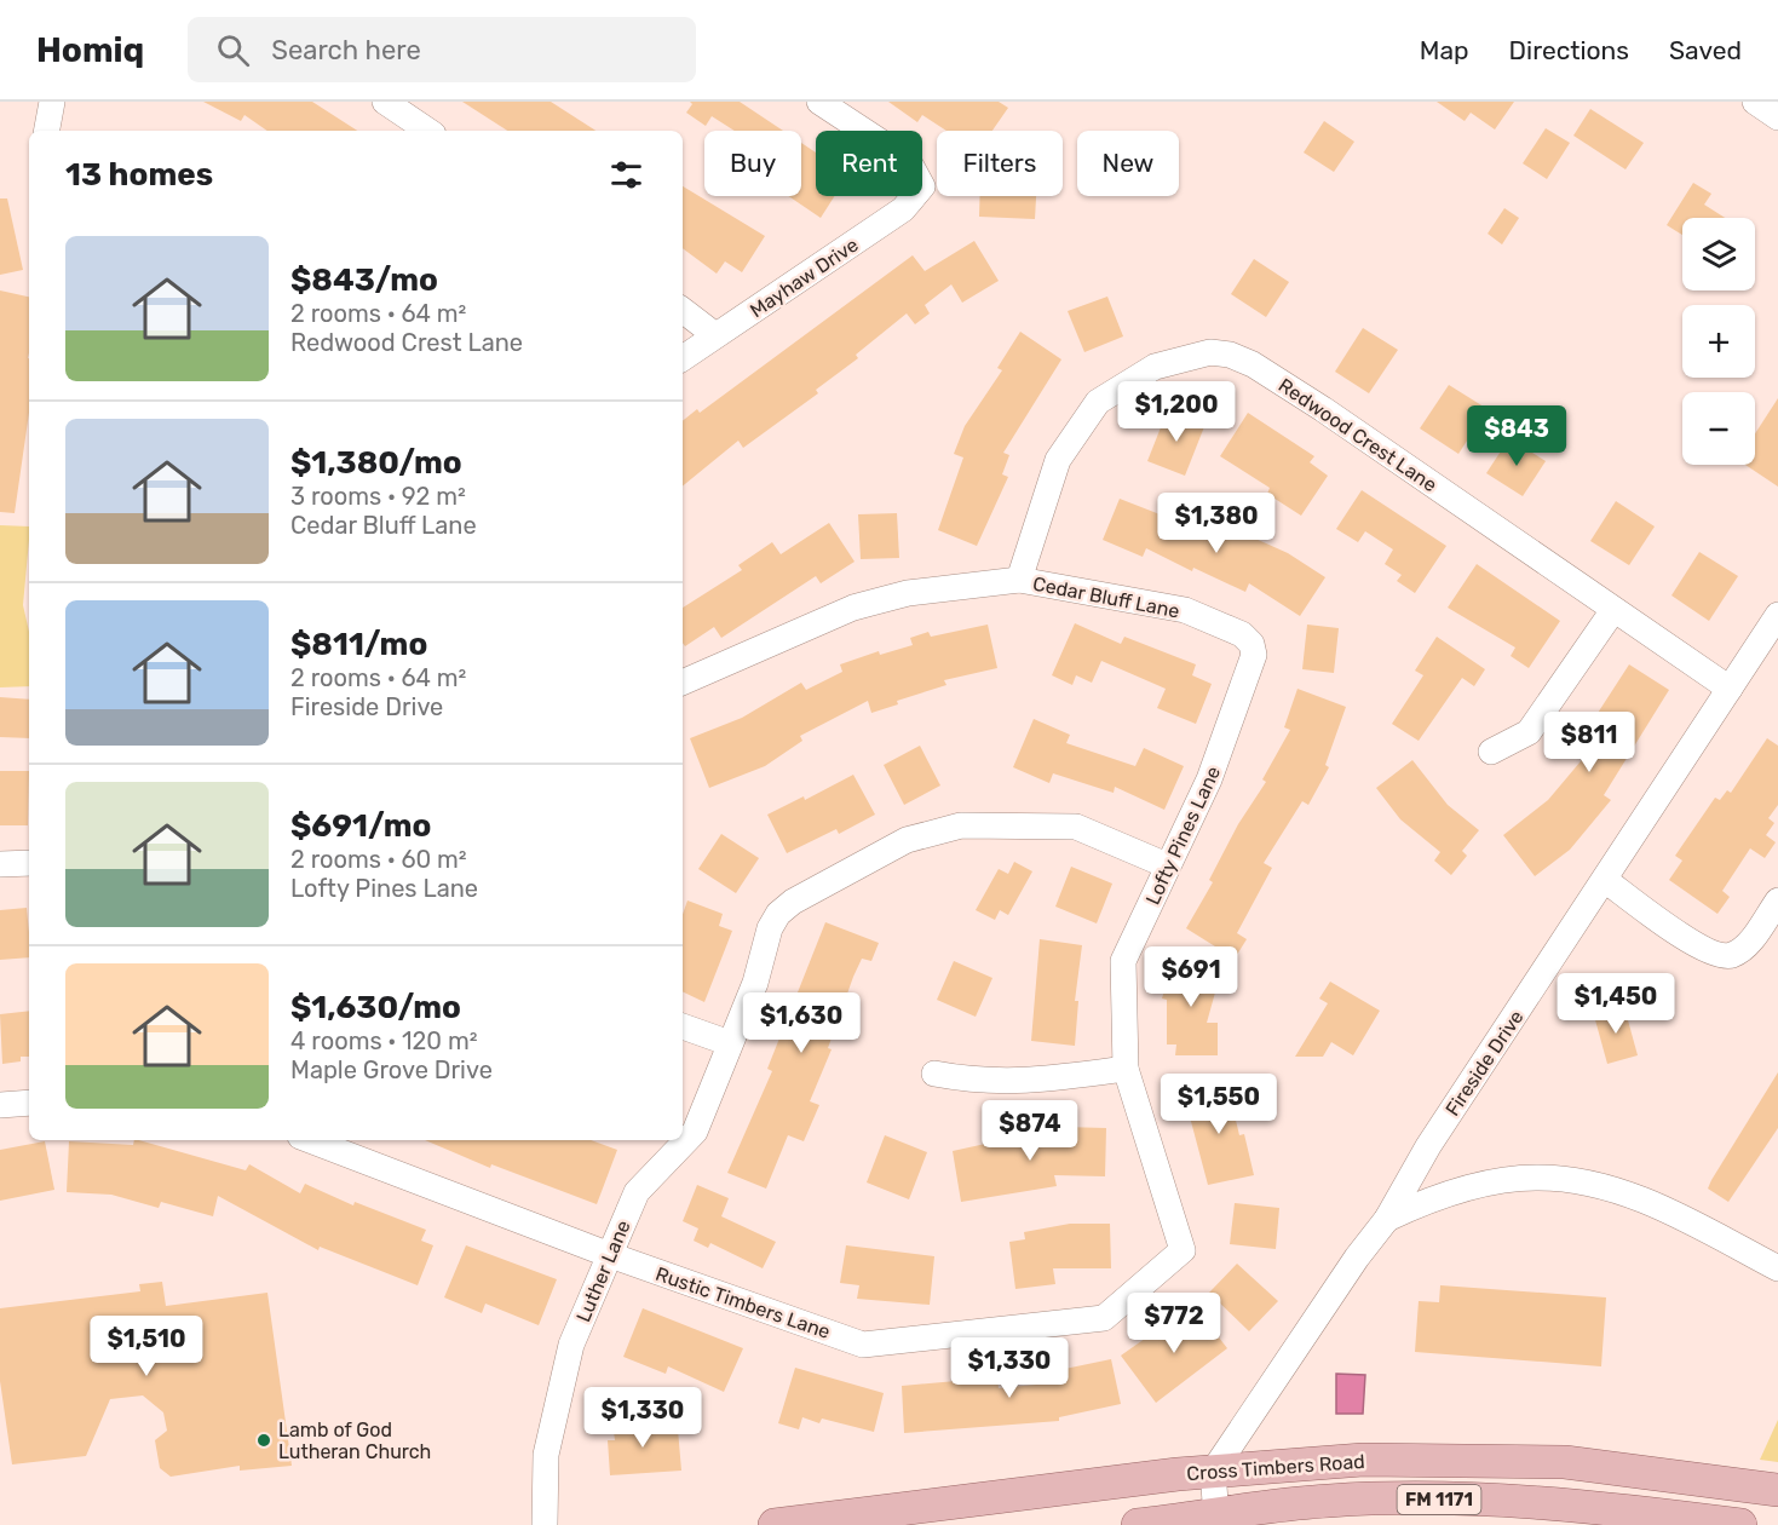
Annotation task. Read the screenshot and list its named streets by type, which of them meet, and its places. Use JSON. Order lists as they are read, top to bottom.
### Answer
{
  "streets": {
    "main road": ["Cross Timbers Road", "FM 1171"],
    "street": [
      "Mayhaw Drive",
      "Redwood Crest Lane",
      "Cedar Bluff Lane",
      "Lofty Pines Lane",
      "Fireside Drive",
      "Luther Lane",
      "Rustic Timbers Lane"
    ]
  },
  "crossings": [
    ["Redwood Crest Lane", "Cedar Bluff Lane"],
    ["Redwood Crest Lane", "Fireside Drive"],
    ["Cedar Bluff Lane", "Lofty Pines Lane"],
    ["Lofty Pines Lane", "Luther Lane"],
    ["Lofty Pines Lane", "Rustic Timbers Lane"],
    ["Fireside Drive", "Cross Timbers Road"],
    ["Luther Lane", "Rustic Timbers Lane"]
  ],
  "places": ["Lamb of God Lutheran Church"],
  "page": {
    "header": "Homiq",
    "search": "Search here",
    "nav": ["Map", "Directions", "Saved"],
    "chip": [
      "Buy",
      "Rent",
      "Filters",
      "New"
    ],
    "heading": "13 homes",
    "map_buttons": ["+", "−"],
    "list": [
      {
        "name": "$843/mo",
        "note": "2 rooms · 64 m² · Redwood Crest Lane"
      },
      {
        "name": "$1,380/mo",
        "note": "3 rooms · 92 m² · Cedar Bluff Lane"
      },
      {
        "name": "$811/mo",
        "note": "2 rooms · 64 m² · Fireside Drive"
      },
      {
        "name": "$691/mo",
        "note": "2 rooms · 60 m² · Lofty Pines Lane"
      },
      {
        "name": "$1,630/mo",
        "note": "4 rooms · 120 m² · Maple Grove Drive"
      }
    ],
    "price": [
      "$1,200",
      "$843",
      "$1,380",
      "$811",
      "$691",
      "$1,450",
      "$1,630",
      "$1,550",
      "$874",
      "$772",
      "$1,510",
      "$1,330",
      "$1,330"
    ]
  }
}
